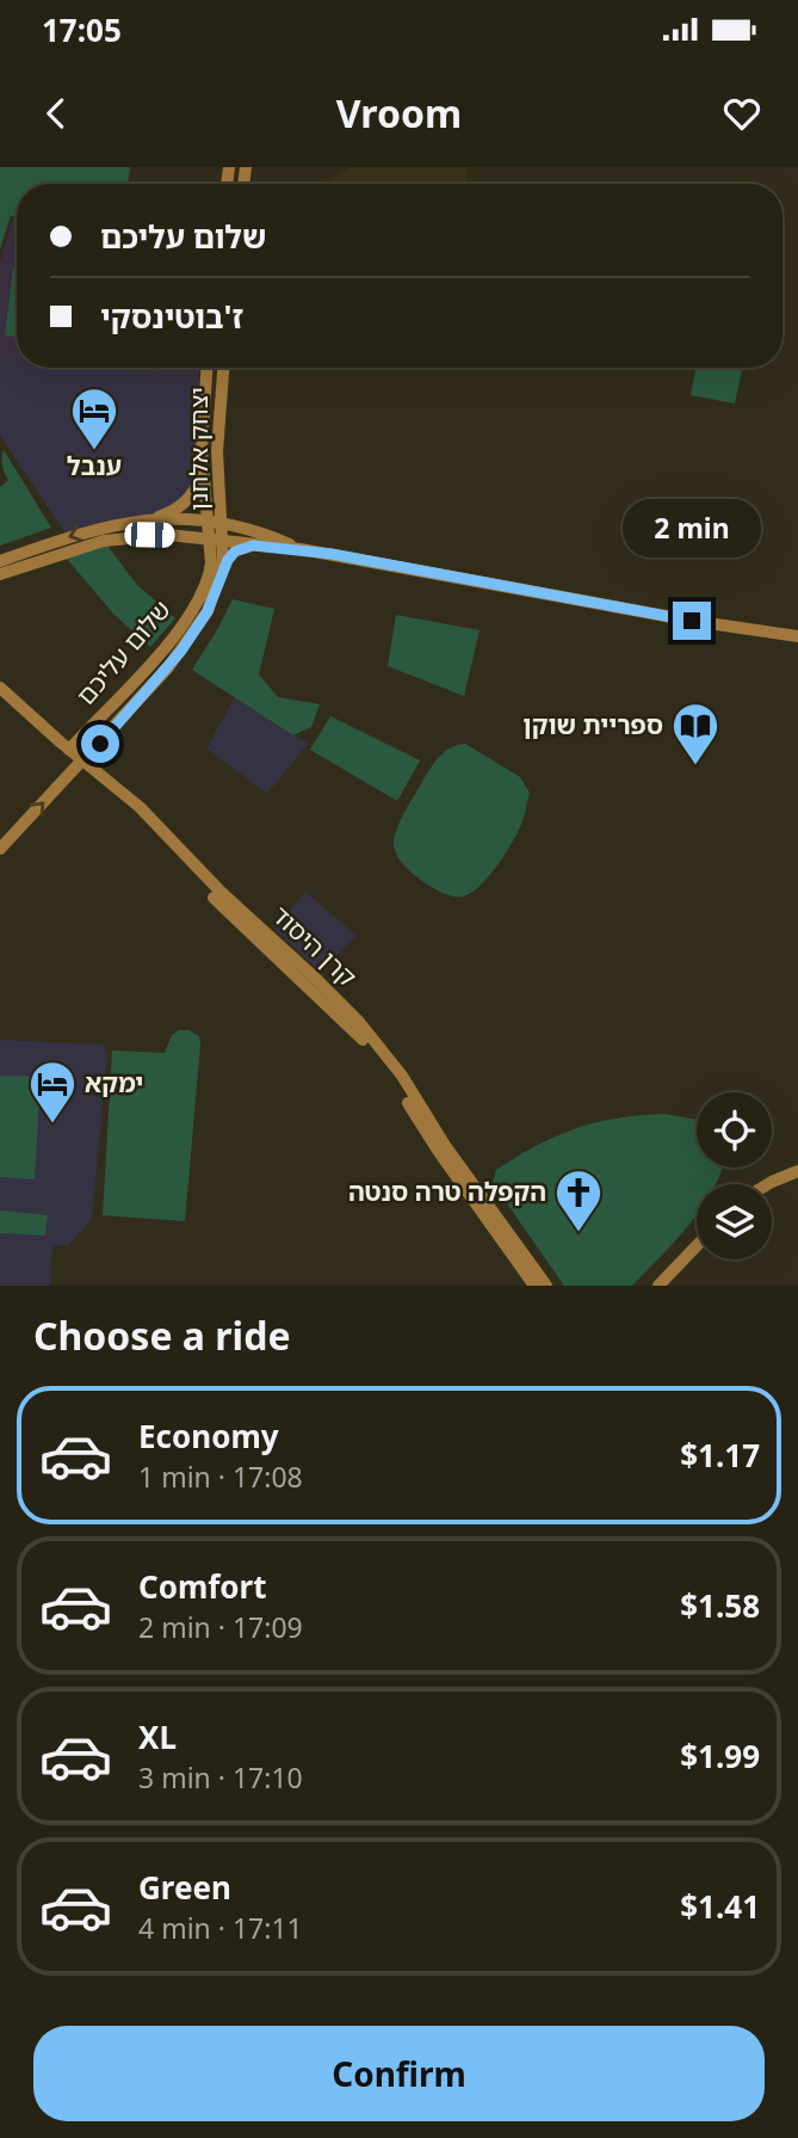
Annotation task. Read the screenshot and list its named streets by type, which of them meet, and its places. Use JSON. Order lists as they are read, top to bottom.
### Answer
{
  "streets": {
    "street": ["יצחק אלחנן", "שלום עליכם", "קרן היסוד"]
  },
  "crossings": [
    ["יצחק אלחנן", "שלום עליכם"],
    ["שלום עליכם", "קרן היסוד"]
  ],
  "places": {
    "hotel": ["ענבל", "ימקא"],
    "library": ["ספריית שוקן"],
    "church": ["הקפלה טרה סנטה"]
  },
  "page": {
    "status": "17:05",
    "header": "Vroom",
    "banner": ["שלום עליכם", "ז'בוטינסקי"],
    "bubble": "2 min",
    "heading": "Choose a ride",
    "list": [
      {
        "name": "Economy",
        "note": "1 min · 17:08",
        "value": "$1.17"
      },
      {
        "name": "Comfort",
        "note": "2 min · 17:09",
        "value": "$1.58"
      },
      {
        "name": "XL",
        "note": "3 min · 17:10",
        "value": "$1.99"
      },
      {
        "name": "Green",
        "note": "4 min · 17:11",
        "value": "$1.41"
      }
    ],
    "buttons": "Confirm"
  }
}
